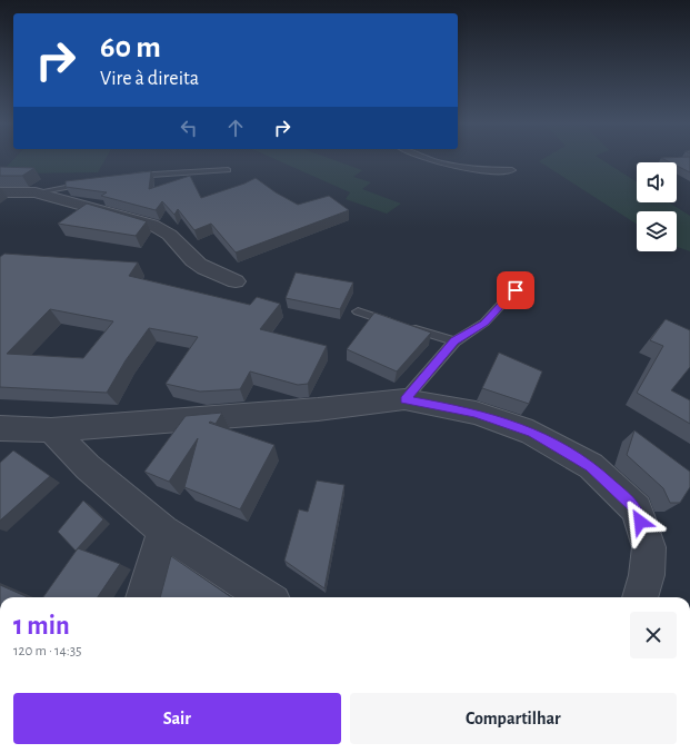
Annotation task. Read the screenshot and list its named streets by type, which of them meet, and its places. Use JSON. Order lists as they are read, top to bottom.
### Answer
{
  "page": {
    "turn": ["60 m", "Vire à direita"],
    "heading": ["1 min", "120 m · 14:35"],
    "buttons": ["Sair", "Compartilhar"]
  }
}
